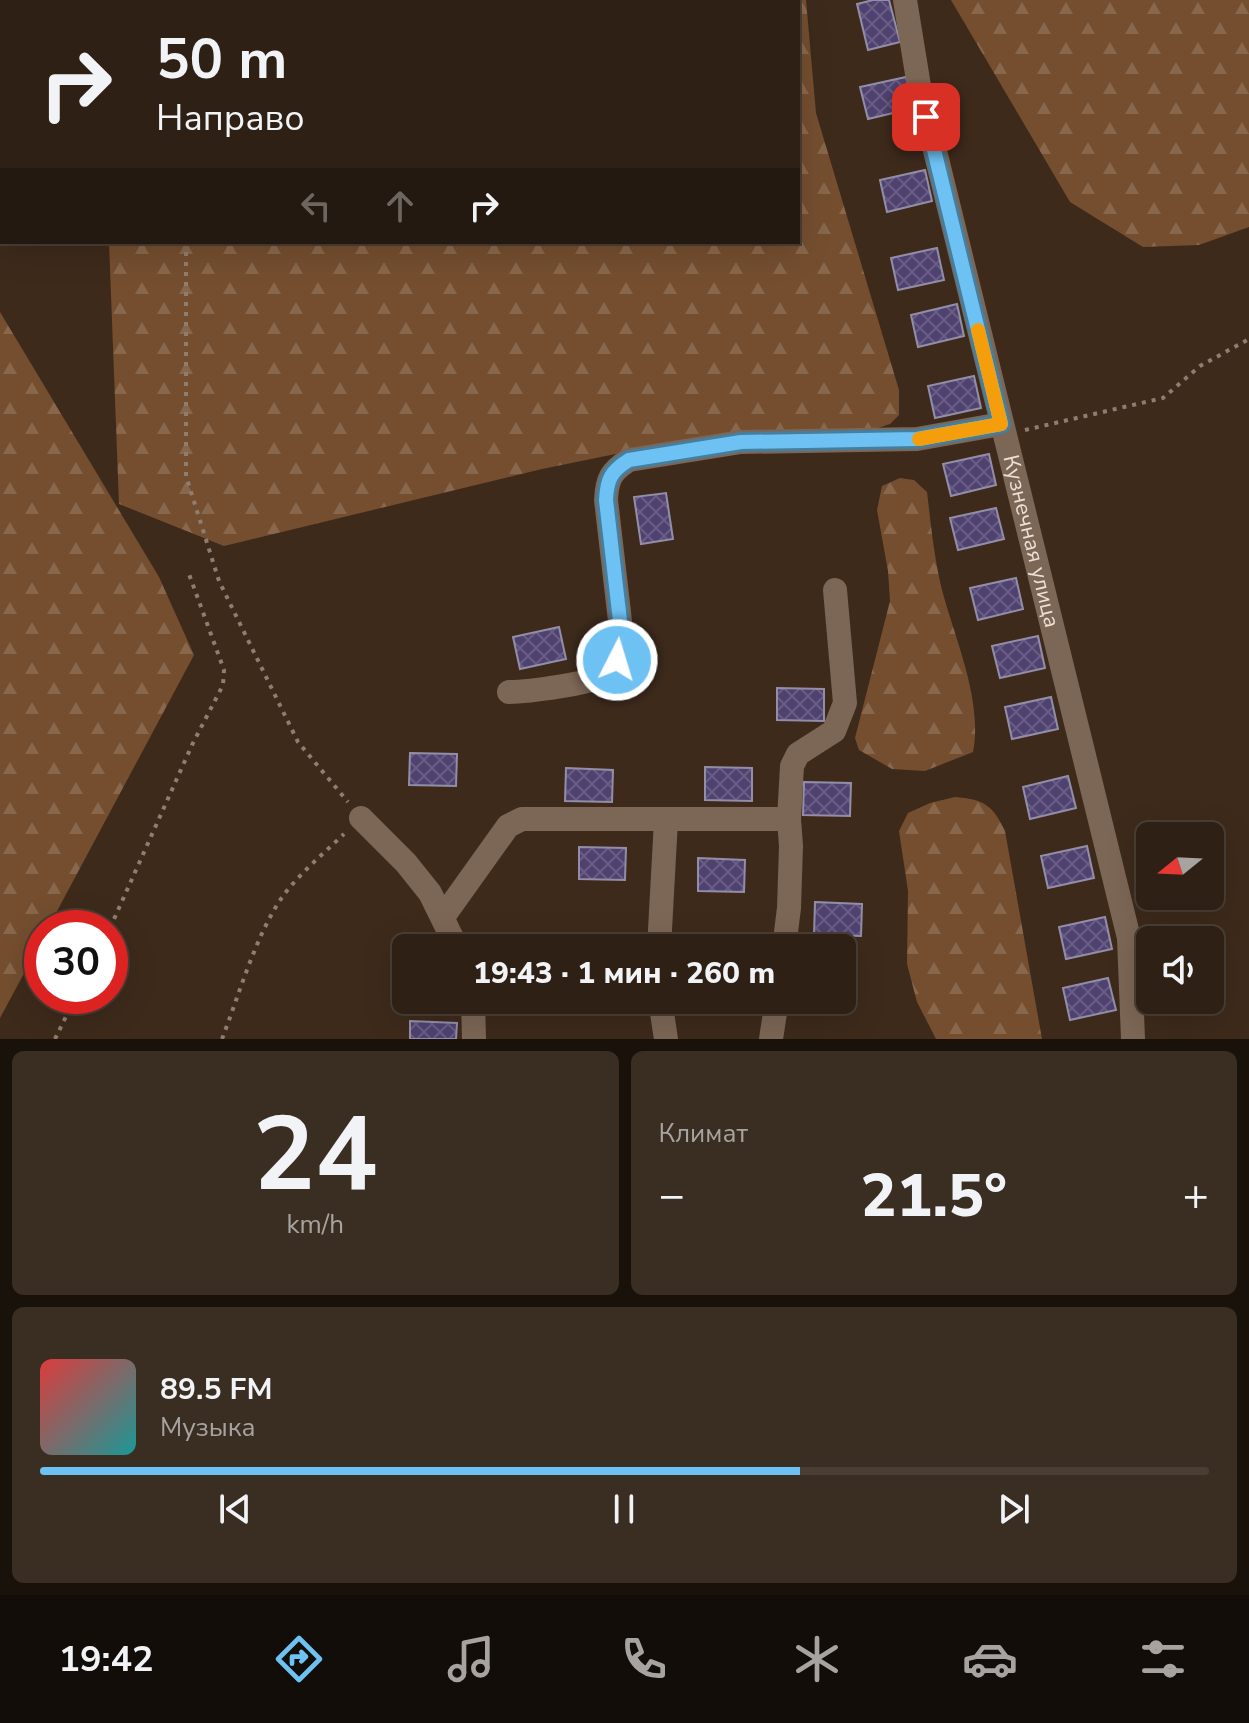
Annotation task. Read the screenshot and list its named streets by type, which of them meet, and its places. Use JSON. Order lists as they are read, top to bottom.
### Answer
{
  "streets": {
    "street": ["Кузнечная улица"]
  },
  "north": "left",
  "page": {
    "turn": ["50 m", "Направо"],
    "limit": "30",
    "trip": "19:43 · 1 мин · 260 m",
    "tile": [
      ["24", "km/h"],
      "Климат"
    ],
    "heat": ["−", "21.5°", "+"],
    "song": ["89.5 FM", "Музыка"],
    "tabs": "19:42"
  }
}
